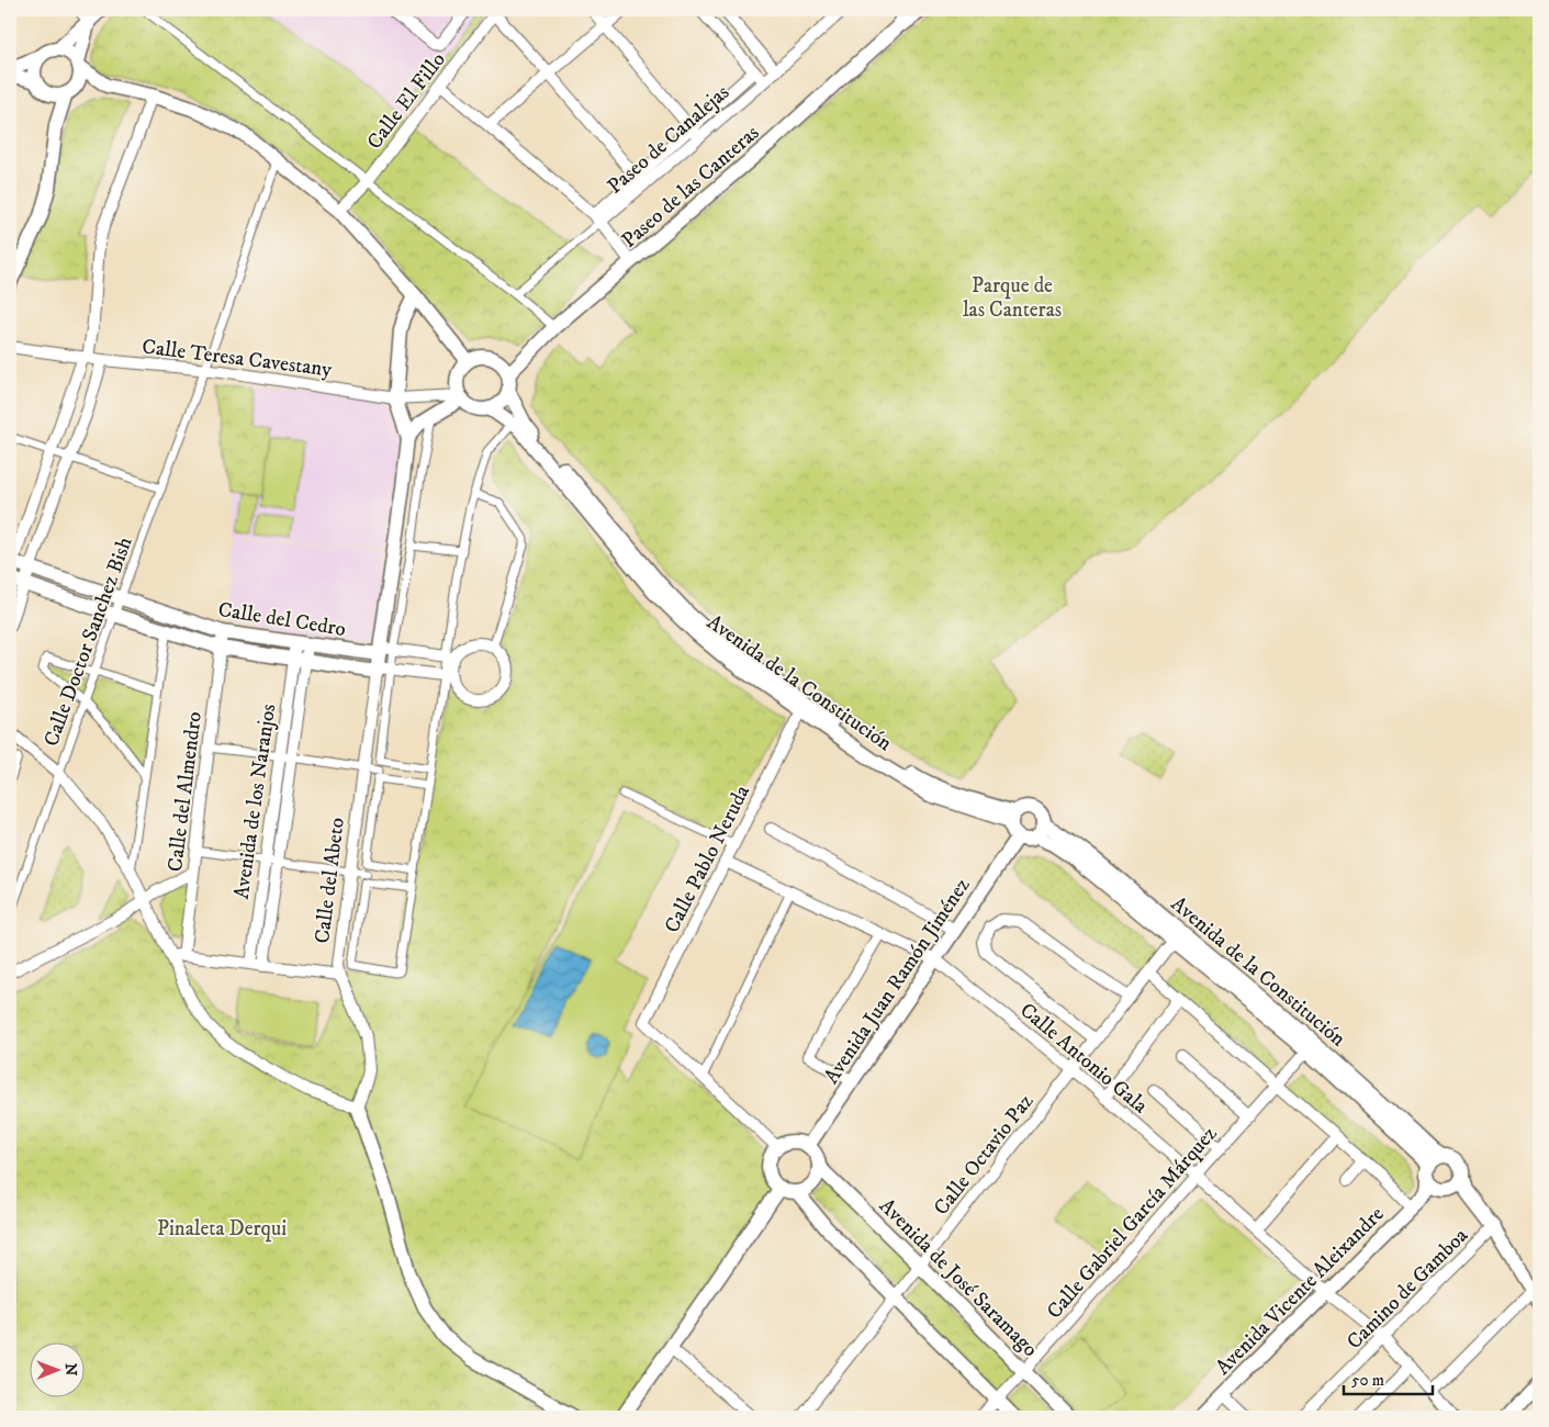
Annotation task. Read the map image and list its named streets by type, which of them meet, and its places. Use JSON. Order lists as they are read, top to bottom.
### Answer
{
  "streets": {
    "street": [
      "Calle El Fillo",
      "Paseo de Canalejas",
      "Paseo de las Canteras",
      "Calle Teresa Cavestany",
      "Calle del Cedro",
      "Calle Doctor Sanchez Bish",
      "Avenida de la Constitución",
      "Calle del Almendro",
      "Avenida de los Naranjos",
      "Calle Pablo Neruda",
      "Calle del Abeto",
      "Avenida Juan Ramón Jiménez",
      "Calle Antonio Gala",
      "Calle Octavio Paz",
      "Calle Gabriel García Márquez",
      "Avenida de José Saramago",
      "Camino de Gamboa",
      "Avenida Vicente Aleixandre"
    ]
  },
  "crossings": [
    ["Paseo de las Canteras", "Calle Teresa Cavestany"],
    ["Paseo de las Canteras", "Avenida de la Constitución"],
    ["Calle Teresa Cavestany", "Calle Doctor Sanchez Bish"],
    ["Calle Teresa Cavestany", "Avenida de la Constitución"],
    ["Calle del Cedro", "Calle Doctor Sanchez Bish"],
    ["Calle del Cedro", "Calle del Almendro"],
    ["Calle del Cedro", "Avenida de los Naranjos"],
    ["Calle del Cedro", "Calle del Abeto"],
    ["Avenida de la Constitución", "Calle Pablo Neruda"],
    ["Avenida de la Constitución", "Avenida Juan Ramón Jiménez"],
    ["Avenida de la Constitución", "Calle Octavio Paz"],
    ["Avenida de la Constitución", "Calle Gabriel García Márquez"],
    ["Avenida de la Constitución", "Camino de Gamboa"],
    ["Avenida de la Constitución", "Avenida Vicente Aleixandre"],
    ["Calle Pablo Neruda", "Calle Antonio Gala"],
    ["Avenida Juan Ramón Jiménez", "Calle Antonio Gala"],
    ["Avenida Juan Ramón Jiménez", "Avenida de José Saramago"],
    ["Calle Antonio Gala", "Calle Octavio Paz"],
    ["Calle Antonio Gala", "Calle Gabriel García Márquez"],
    ["Calle Antonio Gala", "Camino de Gamboa"],
    ["Calle Antonio Gala", "Avenida Vicente Aleixandre"],
    ["Calle Octavio Paz", "Avenida de José Saramago"],
    ["Calle Gabriel García Márquez", "Avenida de José Saramago"]
  ],
  "parks": ["Parque de las Canteras", "Pinaleta Derqui"],
  "scale_bar": "50 m",
  "north": "right"
}
